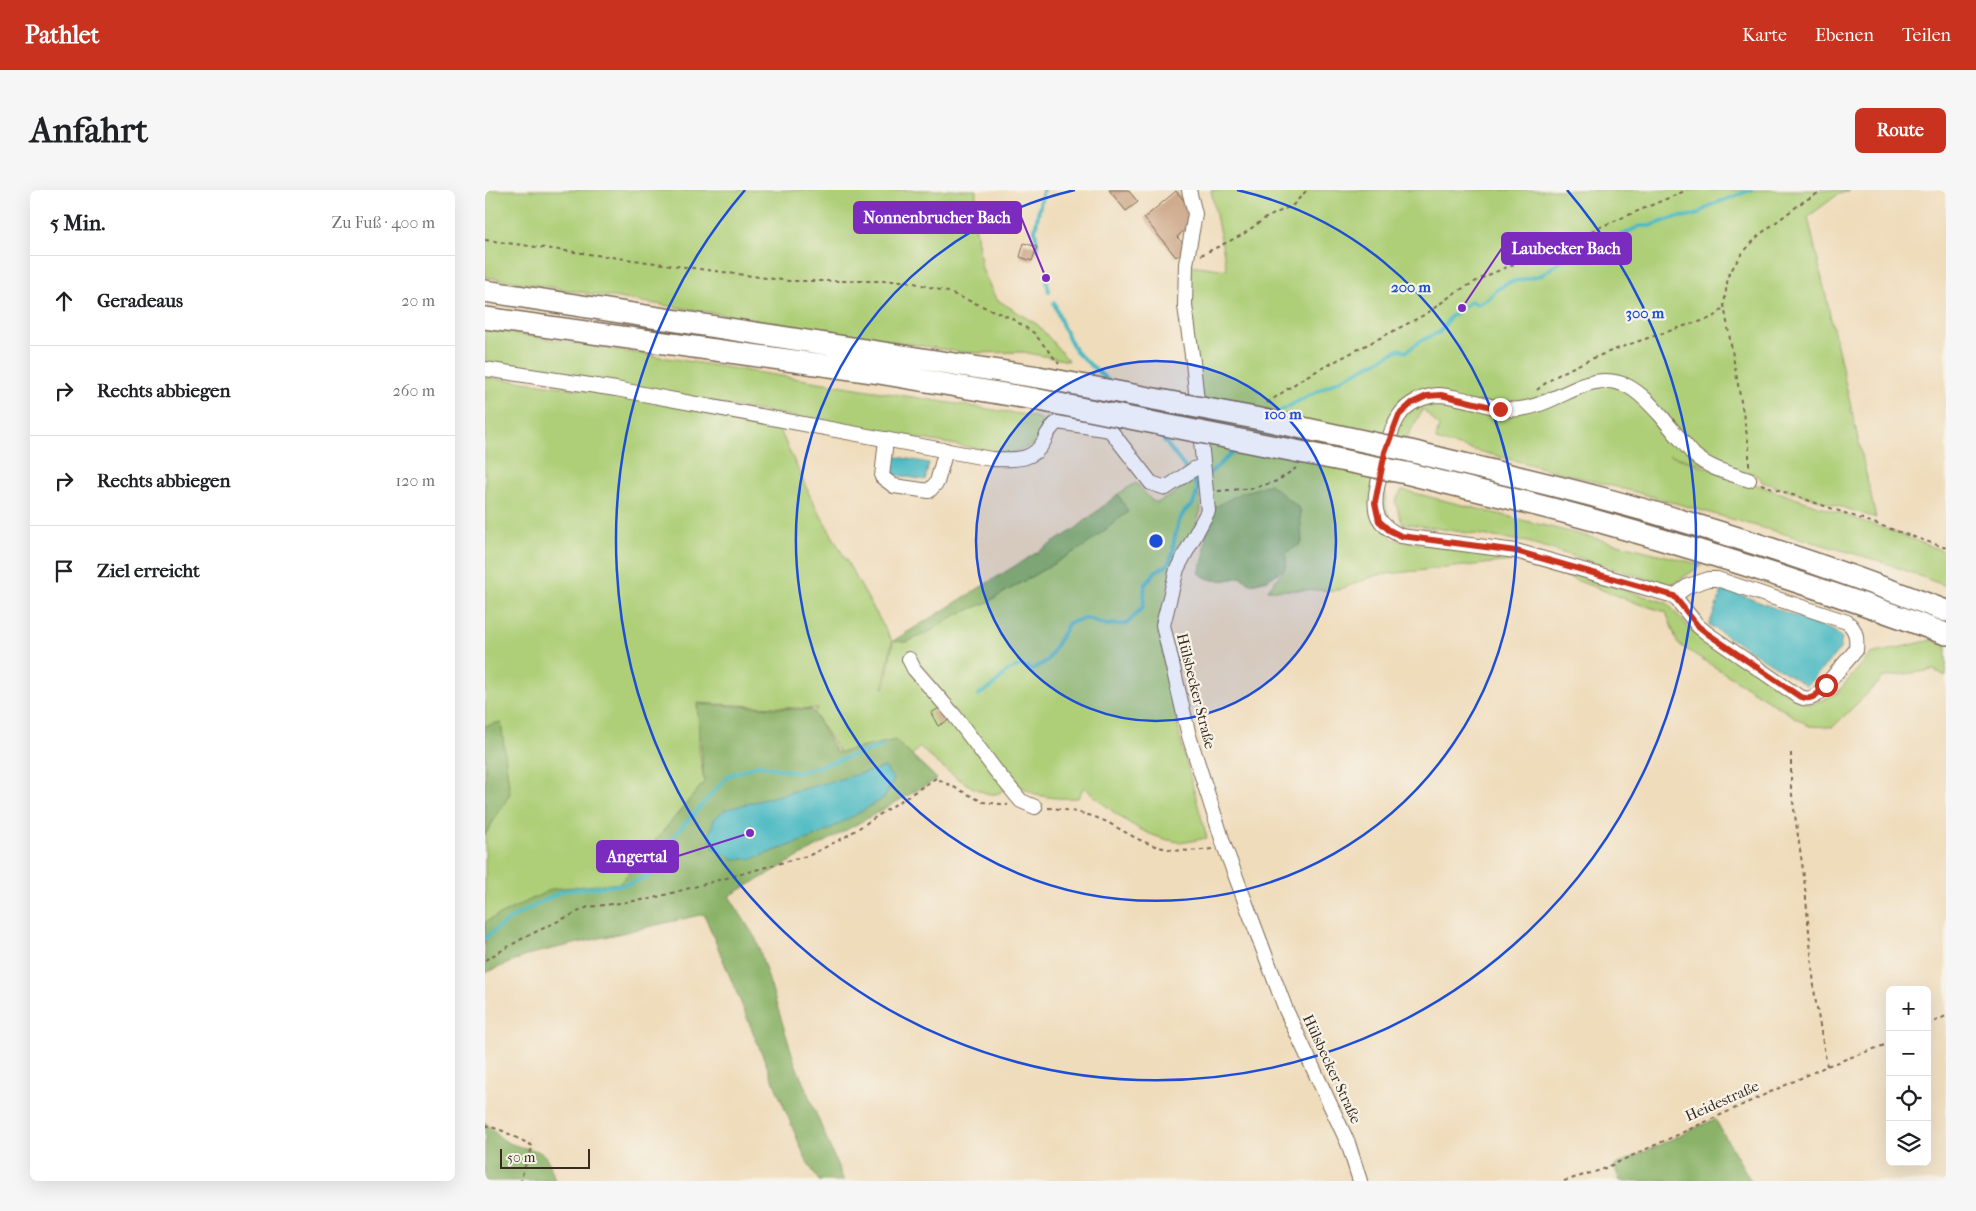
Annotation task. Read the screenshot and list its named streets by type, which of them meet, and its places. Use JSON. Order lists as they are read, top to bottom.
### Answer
{
  "streets": {
    "street": ["Hülsbecker Straße"],
    "path": ["Heidestraße"]
  },
  "places": ["Nonnenbrucher Bach", "Laubecker Bach", "Angertal"],
  "scale_bar": "50 m",
  "page": {
    "header": "Pathlet",
    "nav": ["Karte", "Ebenen", "Teilen"],
    "buttons": "Route",
    "title": "Anfahrt",
    "heading": ["5 Min.", "Zu Fuß · 400 m"],
    "list": [
      ["Geradeaus", "20 m"],
      ["Rechts abbiegen", "260 m"],
      ["Rechts abbiegen", "120 m"],
      "Ziel erreicht"
    ],
    "map_buttons": ["+", "−"],
    "scale": "50 m"
  },
  "rings": ["200 m", "300 m", "100 m"]
}
